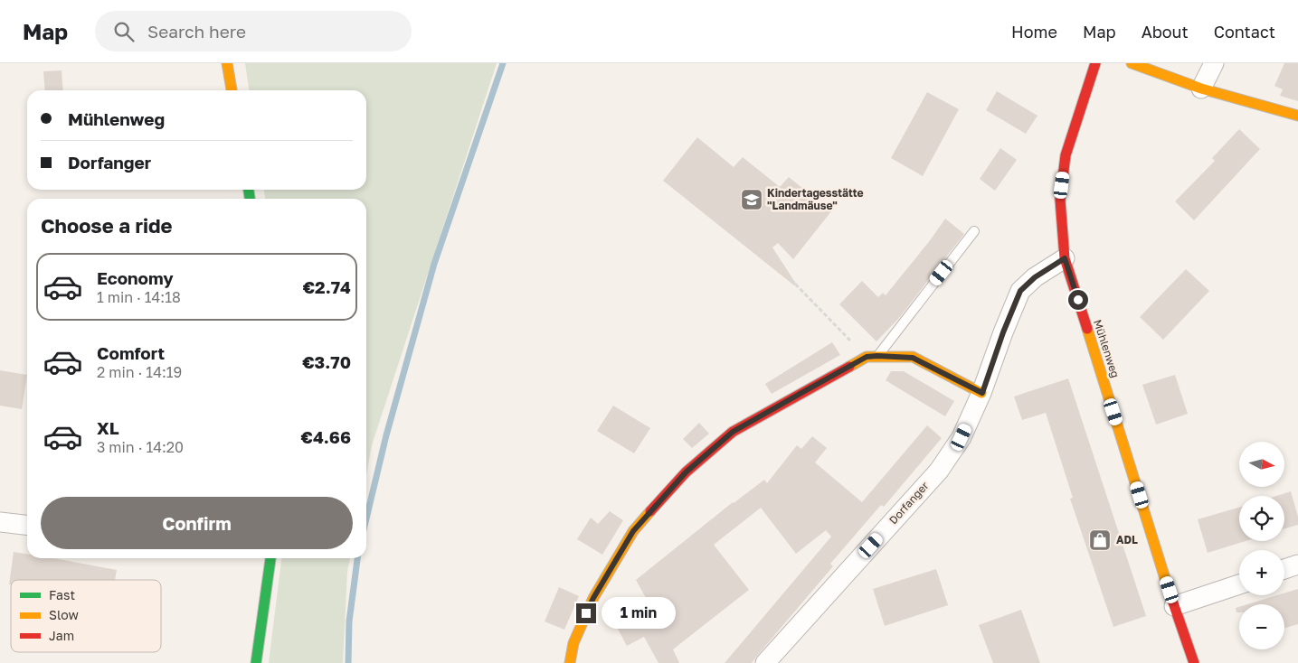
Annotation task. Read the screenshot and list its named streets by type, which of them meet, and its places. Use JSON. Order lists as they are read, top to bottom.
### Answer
{
  "streets": {
    "street": ["Mühlenweg", "Dorfanger"]
  },
  "crossings": [
    ["Mühlenweg", "Dorfanger"]
  ],
  "places": {
    "school or university": ["Kindertagesstätte \"Landmäuse\""],
    "shop": ["ADL"]
  },
  "legend": ["Fast", "Slow", "Jam"],
  "north": "right",
  "page": {
    "header": "Map",
    "search": "Search here",
    "nav": [
      "Home",
      "Map",
      "About",
      "Contact"
    ],
    "banner": ["Mühlenweg", "Dorfanger"],
    "heading": "Choose a ride",
    "list": [
      {
        "name": "Economy",
        "note": "1 min · 14:18",
        "value": "€2.74"
      },
      {
        "name": "Comfort",
        "note": "2 min · 14:19",
        "value": "€3.70"
      },
      {
        "name": "XL",
        "note": "3 min · 14:20",
        "value": "€4.66"
      }
    ],
    "map_buttons": ["+", "−"],
    "buttons": "Confirm",
    "bubble": "1 min"
  }
}
